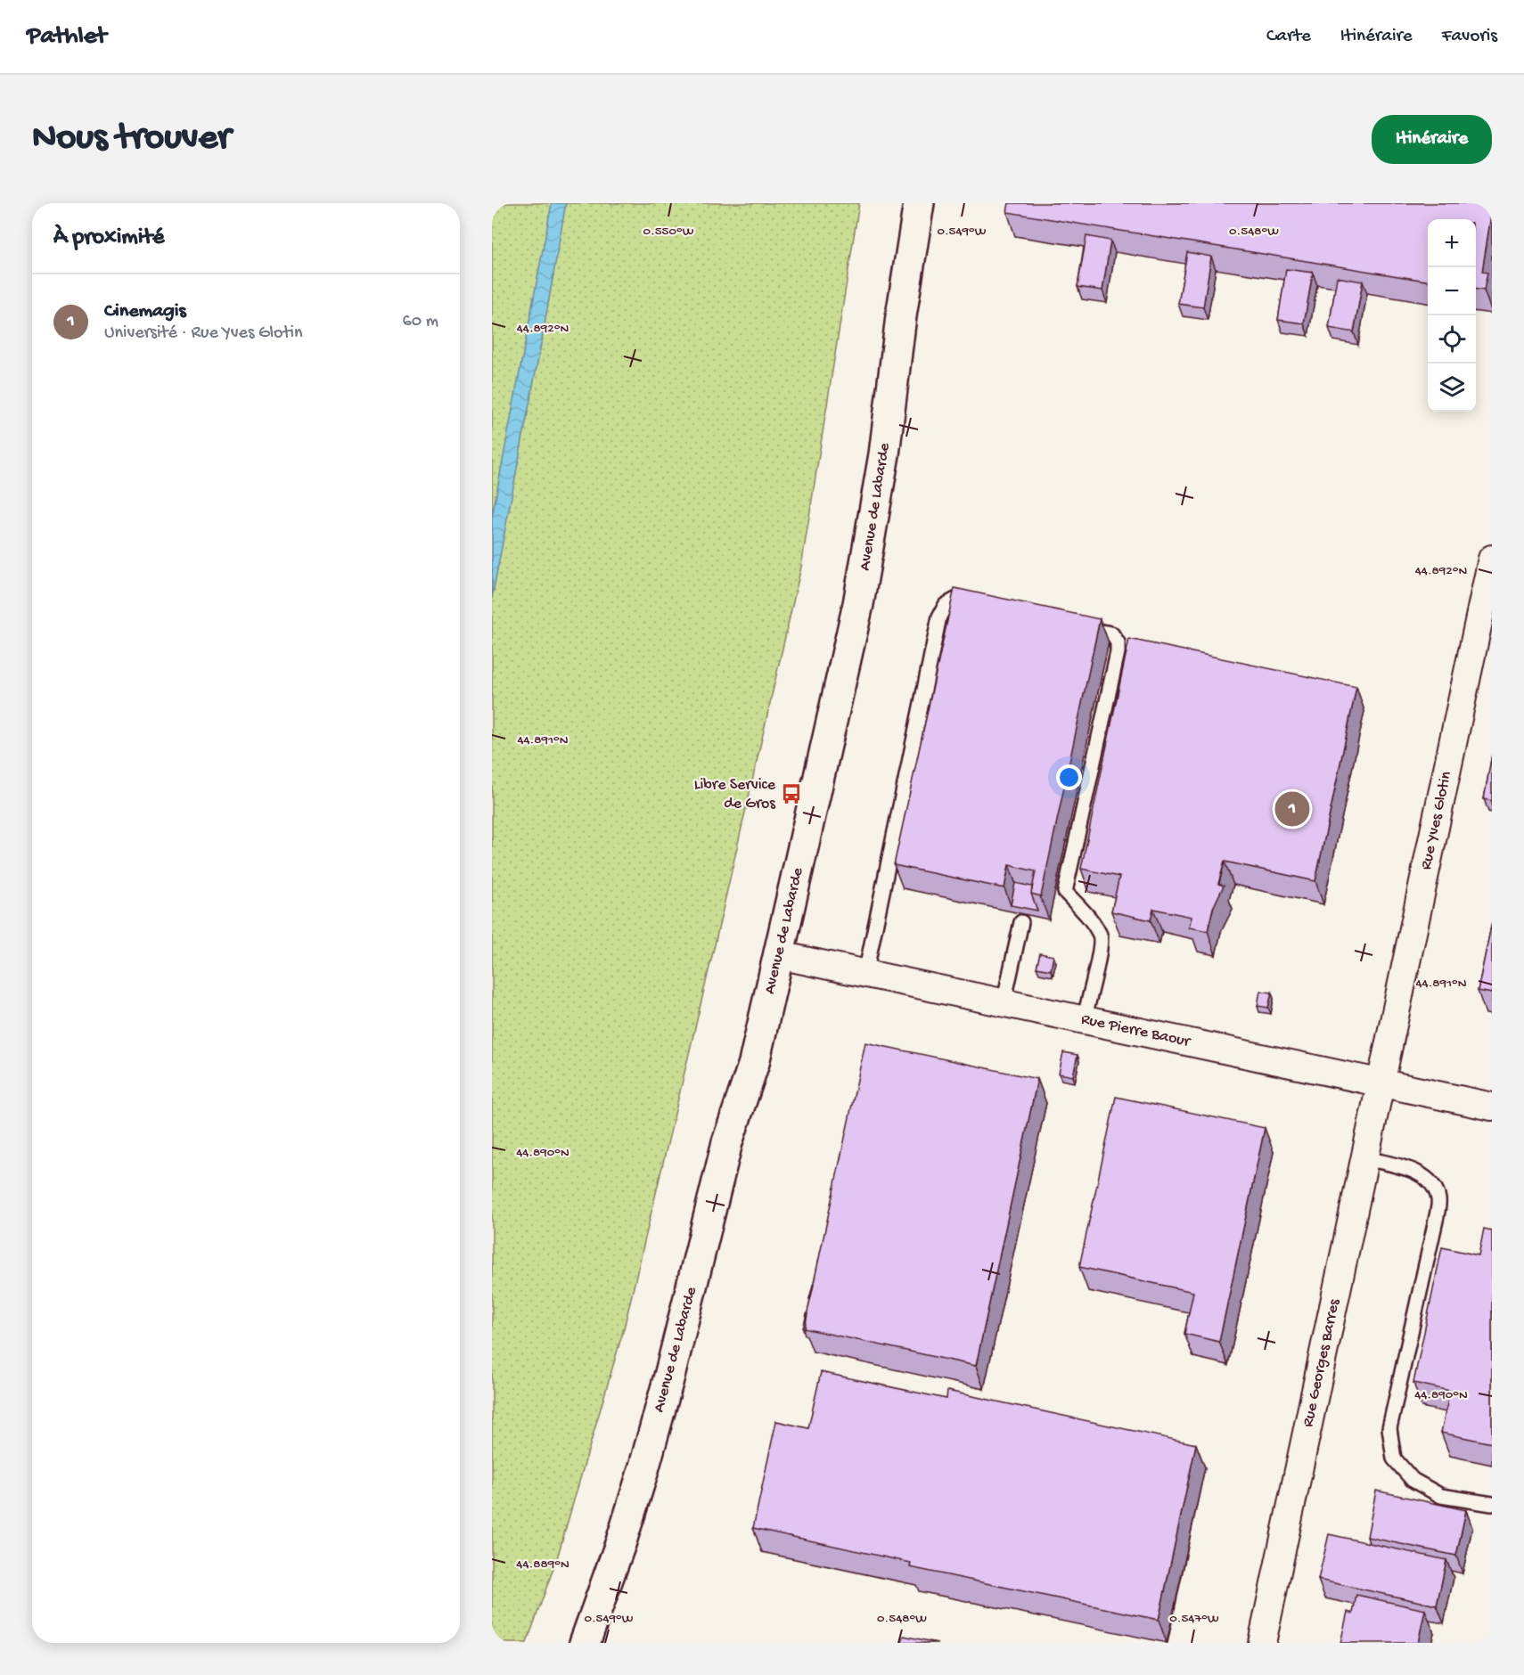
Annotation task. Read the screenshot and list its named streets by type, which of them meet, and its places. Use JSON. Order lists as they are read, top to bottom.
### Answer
{
  "streets": {
    "main road": ["Avenue de Labarde"],
    "street": ["Rue Yves Glotin", "Rue Pierre Baour", "Rue Georges Barres"]
  },
  "crossings": [
    ["Avenue de Labarde", "Rue Pierre Baour"],
    ["Rue Yves Glotin", "Rue Pierre Baour"],
    ["Rue Yves Glotin", "Rue Georges Barres"],
    ["Rue Pierre Baour", "Rue Georges Barres"]
  ],
  "places": {
    "bus stop": ["Libre Service de Gros"]
  },
  "page": {
    "header": "Pathlet",
    "nav": ["Carte", "Itinéraire", "Favoris"],
    "buttons": "Itinéraire",
    "title": "Nous trouver",
    "heading": "À proximité",
    "map_buttons": ["+", "−"],
    "list": [
      {
        "mark": "1",
        "name": "Cinemagis",
        "note": "Université · Rue Yves Glotin",
        "value": "60 m"
      }
    ],
    "pins": "1"
  },
  "coordinates": [
    "0.550°W",
    "0.549°W",
    "0.548°W",
    "44.892°N",
    "44.891°N",
    "44.890°N",
    "44.889°N",
    "0.547°W"
  ]
}
